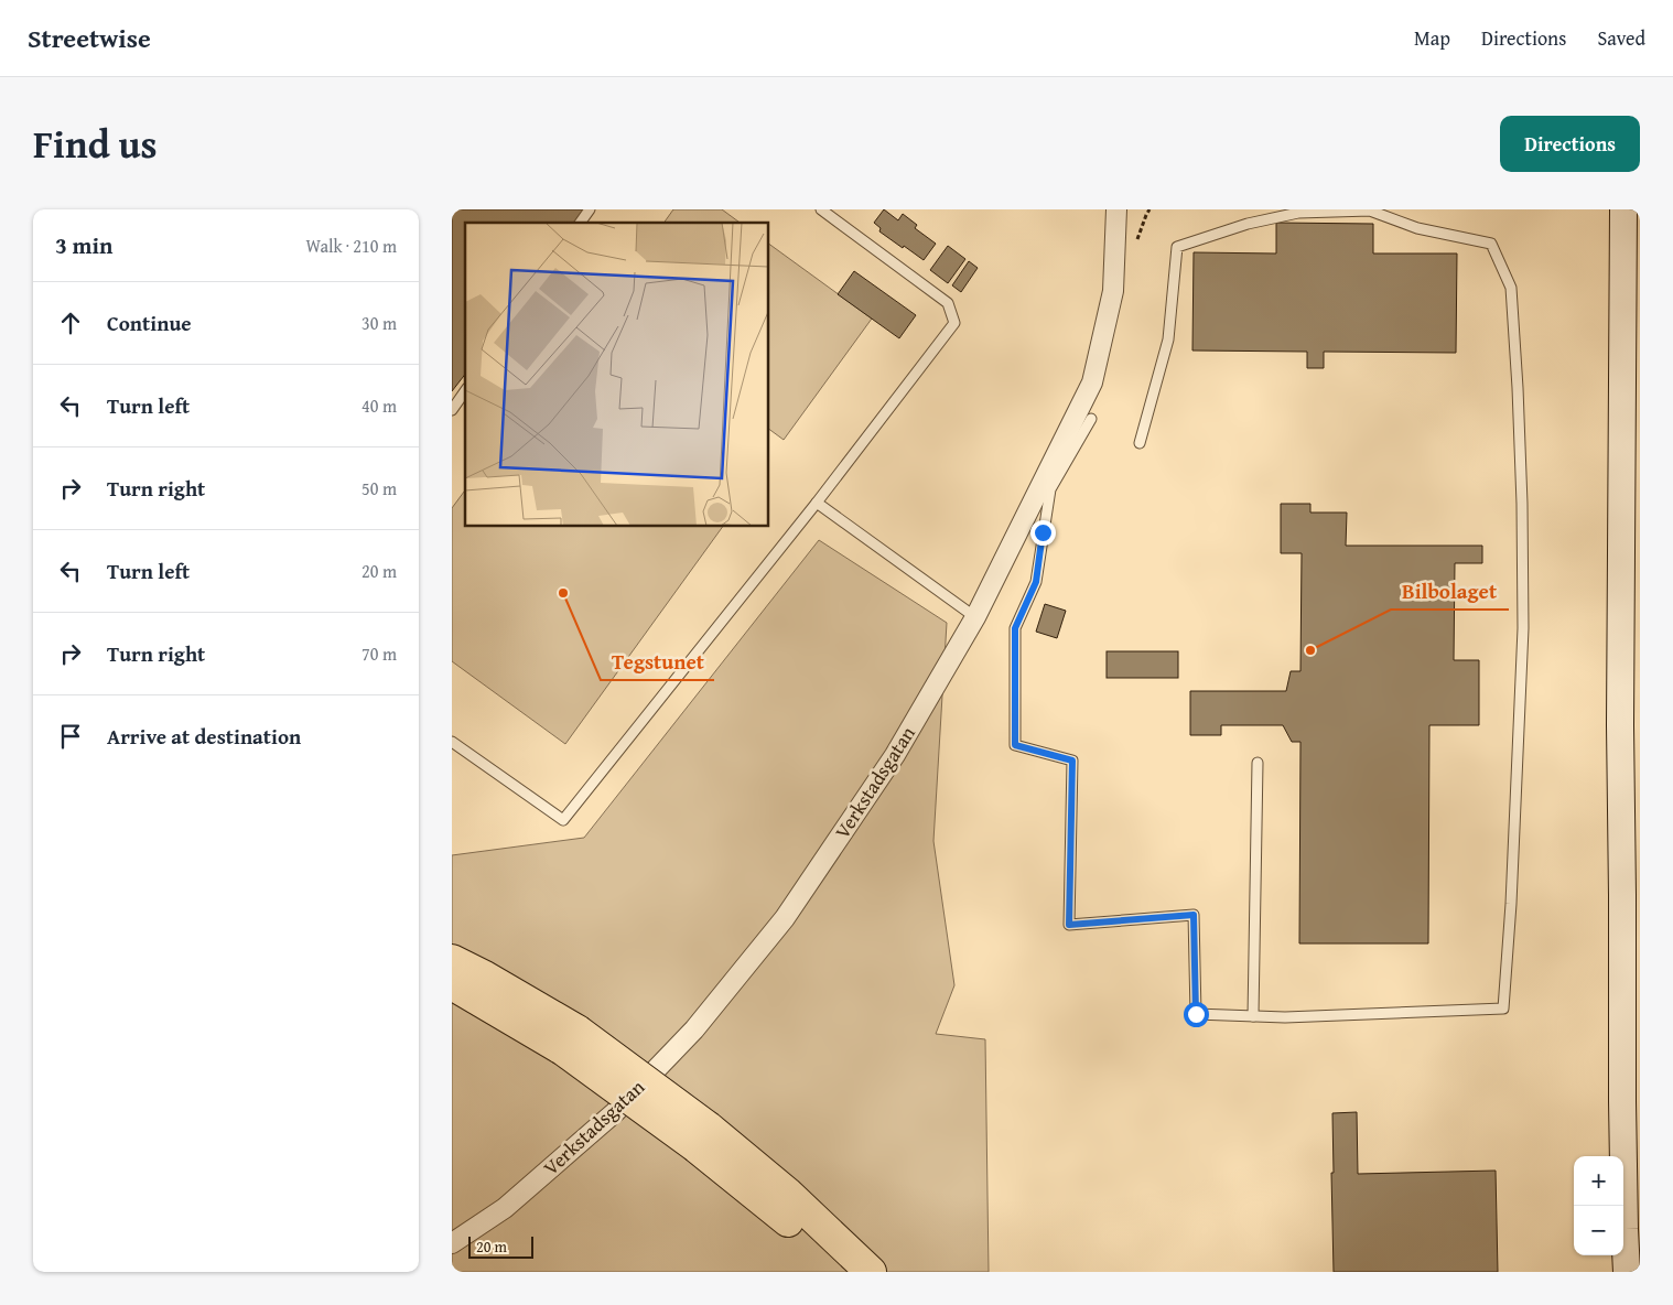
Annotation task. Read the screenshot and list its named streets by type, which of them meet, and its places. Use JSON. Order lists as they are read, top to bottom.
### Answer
{
  "streets": {
    "street": ["Verkstadsgatan"]
  },
  "places": ["Tegstunet", "Bilbolaget"],
  "scale_bar": "20 m",
  "page": {
    "header": "Streetwise",
    "nav": ["Map", "Directions", "Saved"],
    "title": "Find us",
    "buttons": "Directions",
    "heading": ["3 min", "Walk · 210 m"],
    "list": [
      ["Continue", "30 m"],
      ["Turn left", "40 m"],
      ["Turn right", "50 m"],
      ["Turn left", "20 m"],
      ["Turn right", "70 m"],
      "Arrive at destination"
    ],
    "map_buttons": ["+", "−"],
    "scale": "20 m"
  }
}
